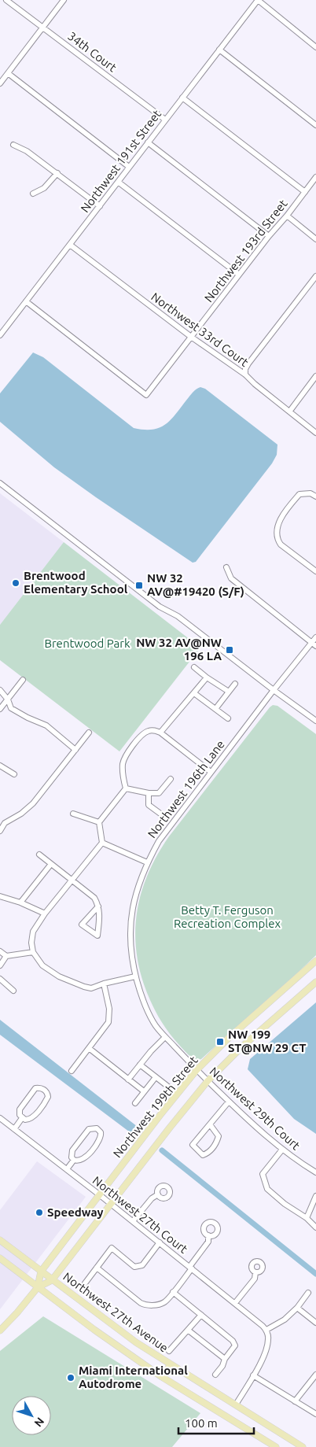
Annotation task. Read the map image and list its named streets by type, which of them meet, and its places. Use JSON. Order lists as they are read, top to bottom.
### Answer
{
  "streets": {
    "main road": ["Northwest 199th Street", "Northwest 27th Avenue"],
    "street": [
      "34th Court",
      "Northwest 191st Street",
      "Northwest 193rd Street",
      "Northwest 33rd Court",
      "Northwest 196th Lane",
      "Northwest 29th Court",
      "Northwest 27th Court"
    ]
  },
  "crossings": [
    ["34th Court", "Northwest 191st Street"],
    ["Northwest 191st Street", "Northwest 193rd Street"],
    ["Northwest 191st Street", "Northwest 33rd Court"],
    ["Northwest 193rd Street", "Northwest 33rd Court"],
    ["Northwest 196th Lane", "Northwest 29th Court"],
    ["Northwest 199th Street", "Northwest 29th Court"],
    ["Northwest 199th Street", "Northwest 27th Court"],
    ["Northwest 199th Street", "Northwest 27th Avenue"]
  ],
  "parks": ["Brentwood Park", "Betty T. Ferguson Recreation Complex"],
  "places": {
    "other": ["Brentwood Elementary School", "Speedway", "Miami International Autodrome"],
    "transit": ["NW 32 AV@#19420 (S/F)", "NW 32 AV@NW 196 LA", "NW 199 ST@NW 29 CT"]
  },
  "scale_bar": "100 m",
  "north": "bottom right"
}
